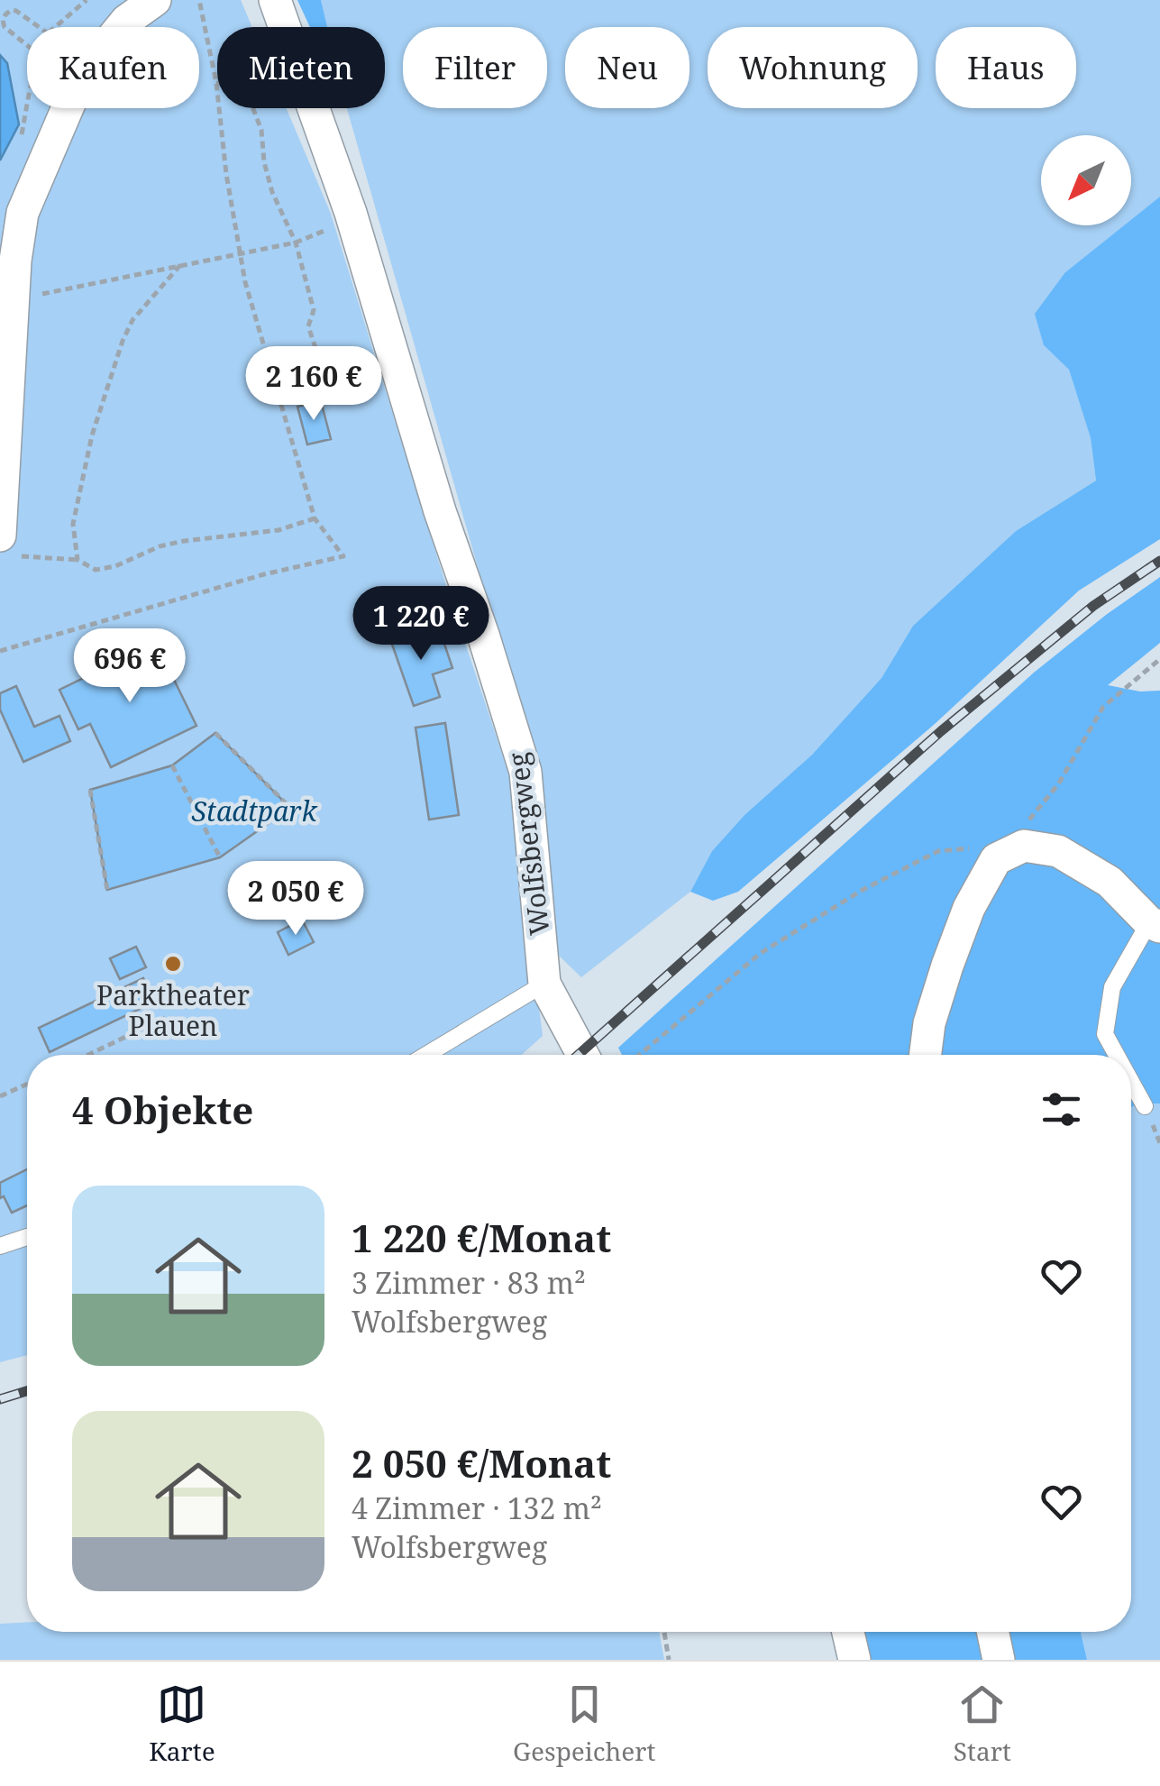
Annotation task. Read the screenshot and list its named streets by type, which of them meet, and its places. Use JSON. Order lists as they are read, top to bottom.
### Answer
{
  "streets": {
    "street": ["Wolfsbergweg"]
  },
  "parks": ["Stadtpark"],
  "places": ["Parktheater Plauen"],
  "north": "bottom left",
  "page": {
    "chip": [
      "Kaufen",
      "Mieten",
      "Filter",
      "Neu",
      "Wohnung",
      "Haus"
    ],
    "price": [
      "2 160 €",
      "1 220 €",
      "696 €",
      "2 050 €"
    ],
    "heading": "4 Objekte",
    "list": [
      {
        "name": "1 220 €/Monat",
        "note": "3 Zimmer · 83 m² · Wolfsbergweg"
      },
      {
        "name": "2 050 €/Monat",
        "note": "4 Zimmer · 132 m² · Wolfsbergweg"
      }
    ],
    "tabs": ["Karte", "Gespeichert", "Start"]
  }
}
